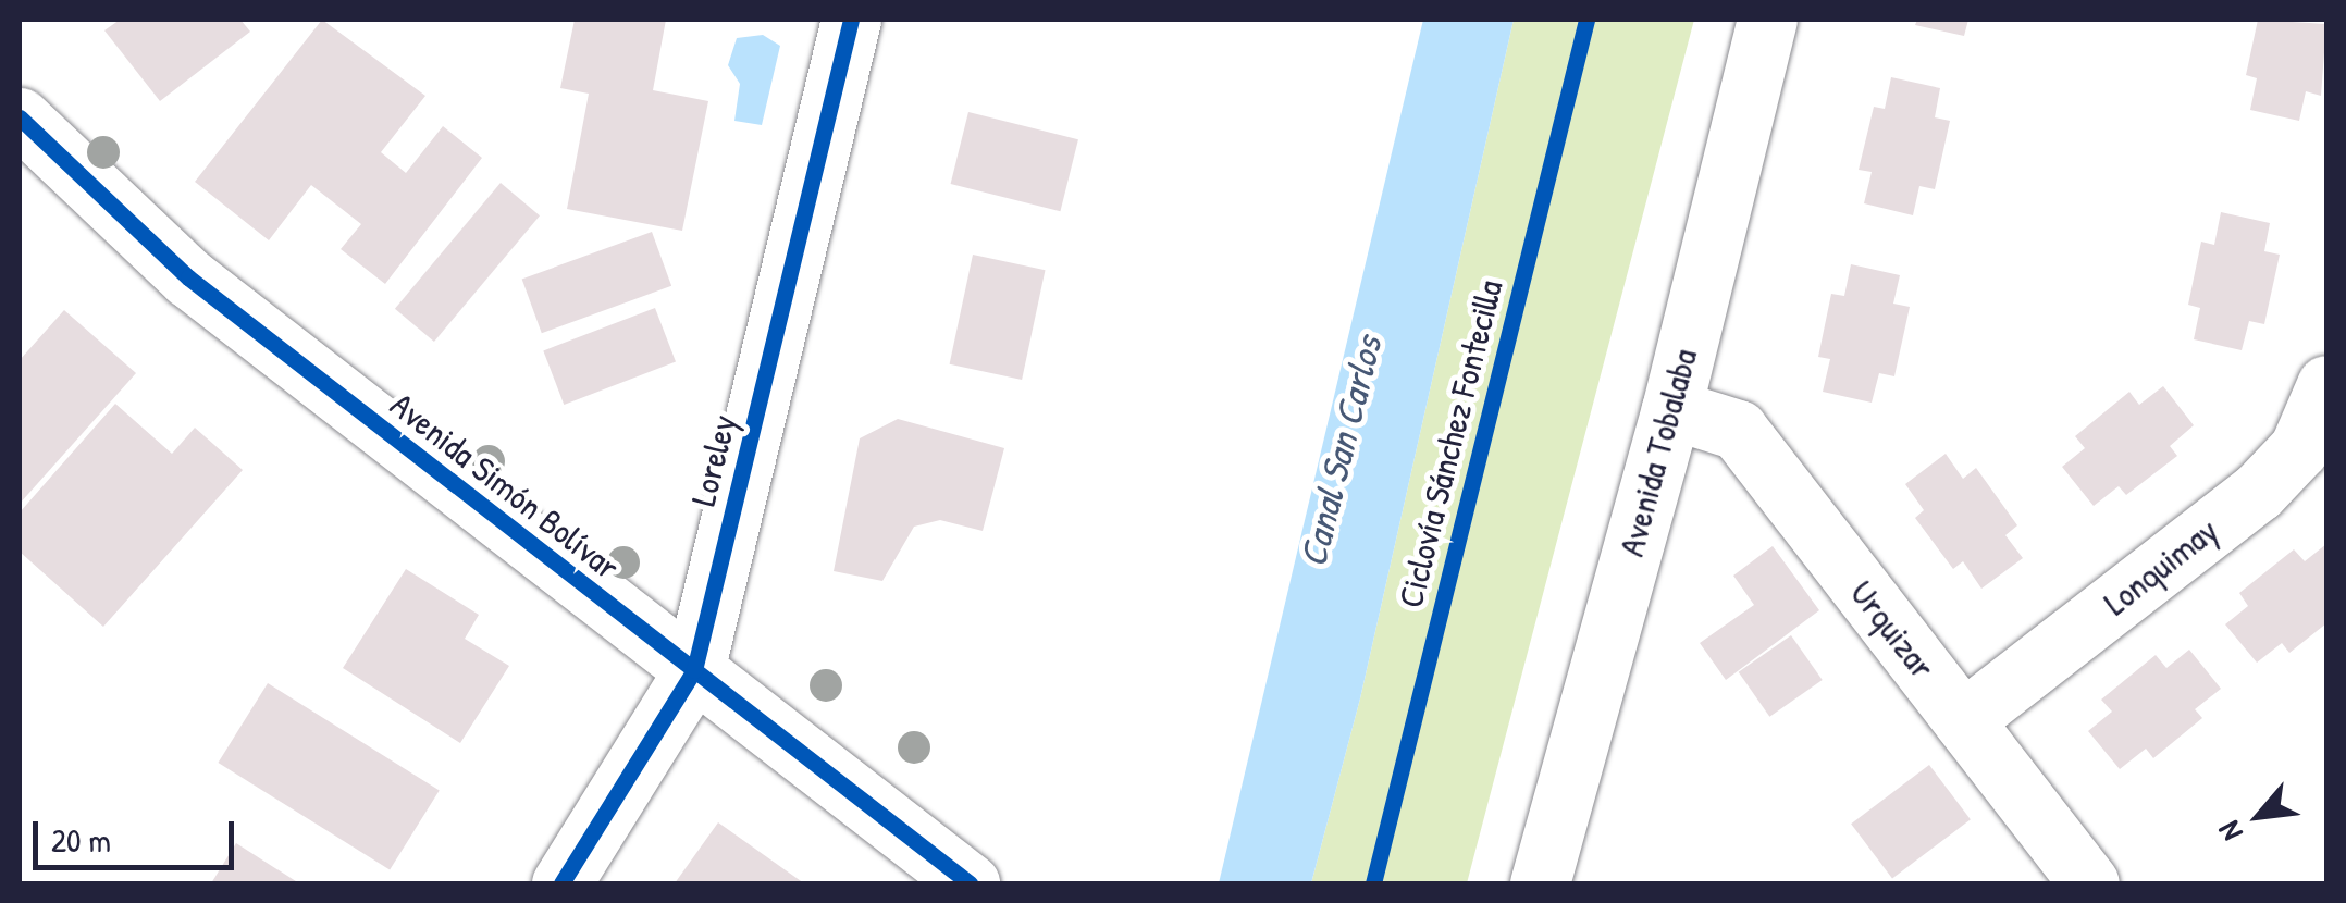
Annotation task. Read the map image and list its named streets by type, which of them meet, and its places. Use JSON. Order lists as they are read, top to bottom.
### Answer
{
  "streets": {
    "street": [
      "Avenida Tobalaba",
      "Loreley",
      "Avenida Simón Bolívar",
      "Lonquimay",
      "Urquizar"
    ],
    "cycle path": ["Ciclovía Sánchez Fontecilla"]
  },
  "crossings": [
    ["Avenida Tobalaba", "Urquizar"],
    ["Loreley", "Avenida Simón Bolívar"],
    ["Lonquimay", "Urquizar"]
  ],
  "water": ["Canal San Carlos"],
  "scale_bar": "20 m",
  "north": "bottom left"
}
